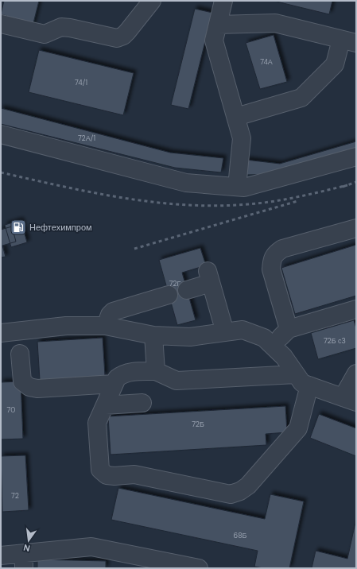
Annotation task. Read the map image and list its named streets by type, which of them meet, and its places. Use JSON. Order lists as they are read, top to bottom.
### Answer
{
  "places": {
    "fuel station": ["Нефтехимпром"]
  },
  "house_numbers": [
    "74А",
    "74/1",
    "72А/1",
    "72Г",
    "72Б с3",
    "70",
    "72Б",
    "72",
    "68Б"
  ],
  "north": "bottom"
}
